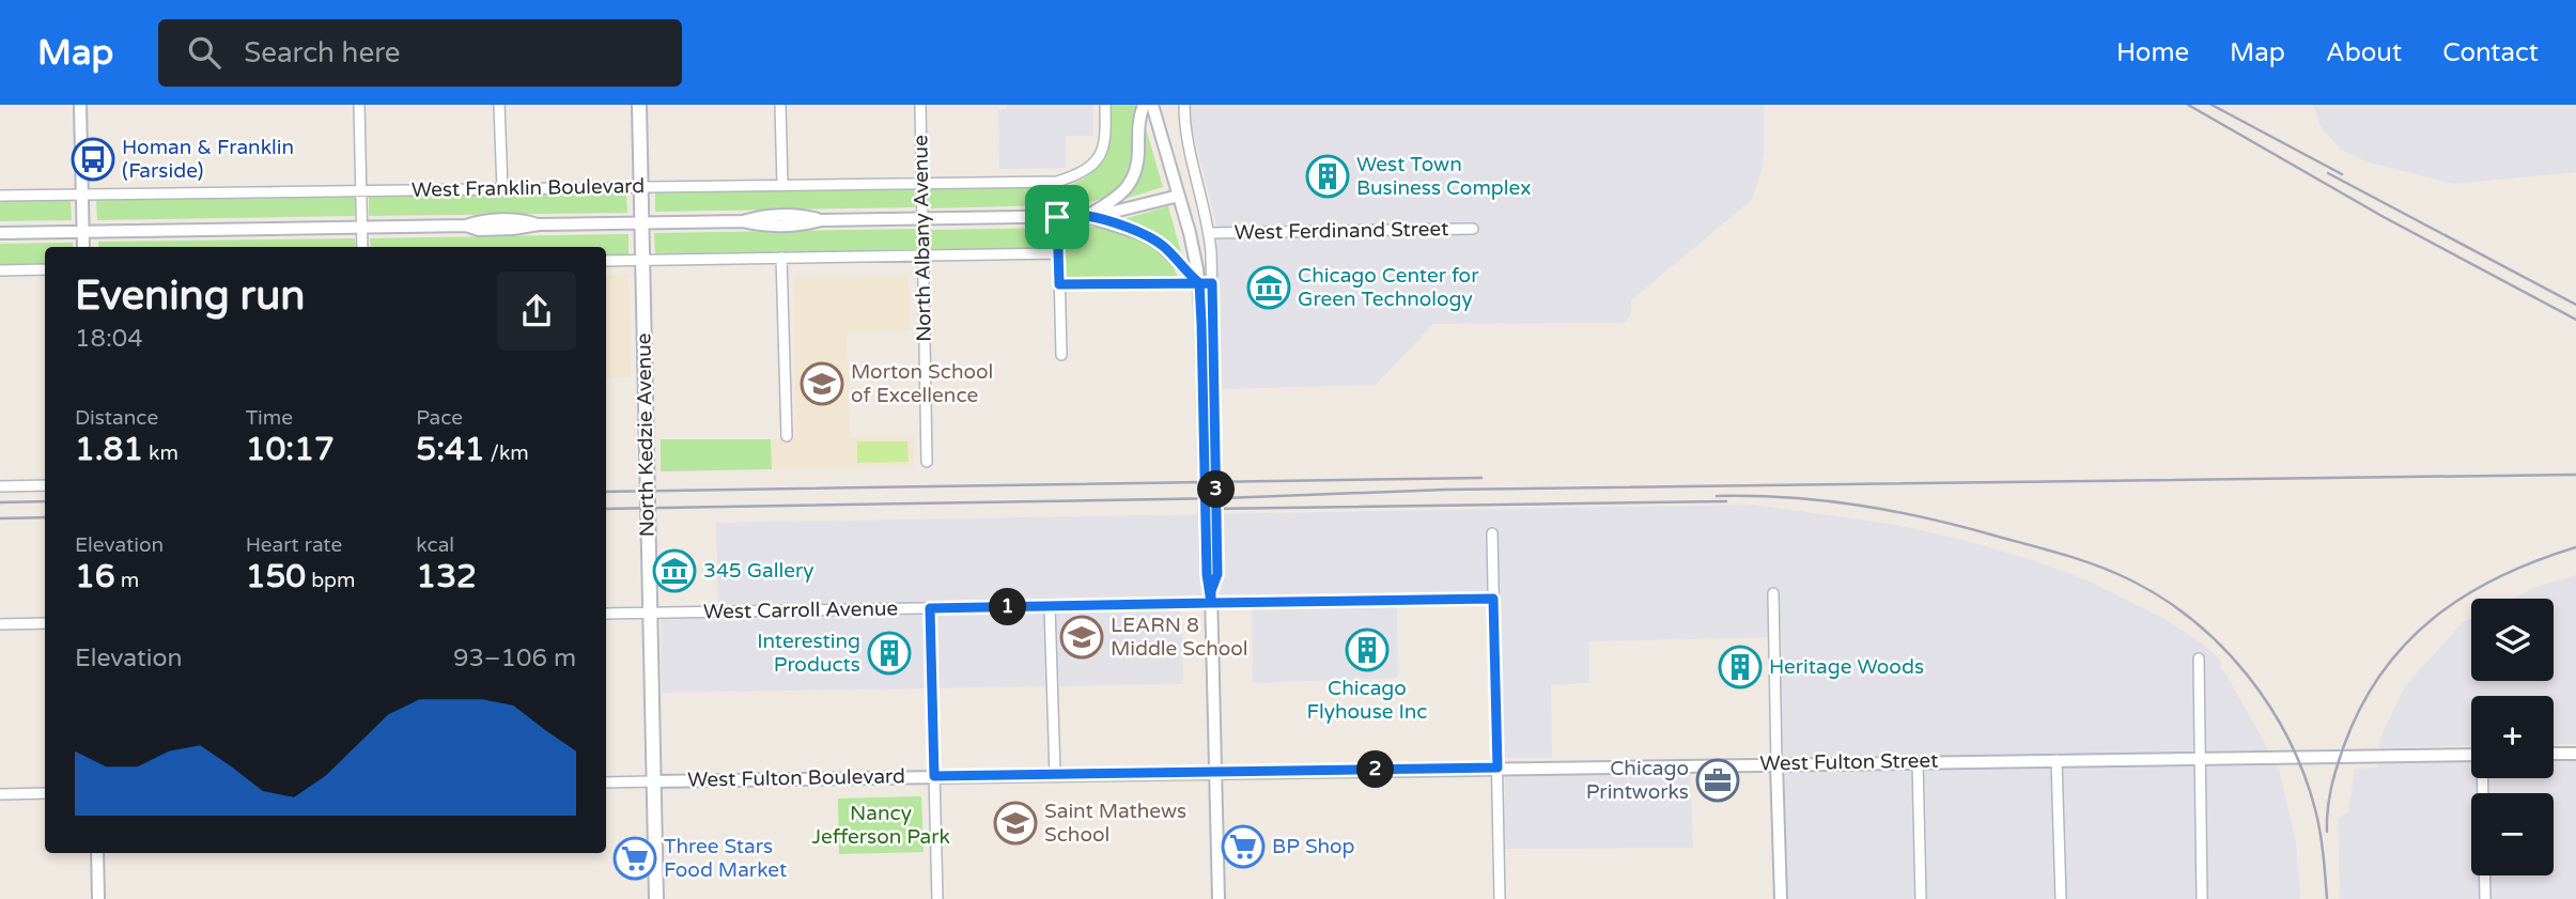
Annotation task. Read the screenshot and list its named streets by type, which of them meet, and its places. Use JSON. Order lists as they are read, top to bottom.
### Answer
{
  "streets": {
    "main road": ["North Kedzie Avenue"],
    "street": [
      "West Franklin Boulevard",
      "West Ferdinand Street",
      "North Albany Avenue",
      "West Carroll Avenue",
      "West Fulton Street",
      "West Fulton Boulevard"
    ]
  },
  "crossings": [
    ["West Franklin Boulevard", "North Albany Avenue"],
    ["West Franklin Boulevard", "North Kedzie Avenue"],
    ["North Kedzie Avenue", "West Carroll Avenue"],
    ["North Kedzie Avenue", "West Fulton Boulevard"],
    ["West Fulton Street", "West Fulton Boulevard"]
  ],
  "parks": ["Nancy Jefferson Park"],
  "places": {
    "bus stop": ["Homan & Franklin (Farside)"],
    "building": [
      "West Town Business Complex",
      "Chicago Flyhouse Inc",
      "Interesting Products",
      "Heritage Woods"
    ],
    "museum": ["Chicago Center for Green Technology", "345 Gallery"],
    "school or university": ["Morton School of Excellence", "LEARN 8 Middle School", "Saint Mathews School"],
    "office": ["Chicago Printworks"],
    "supermarket": ["BP Shop", "Three Stars Food Market"]
  },
  "page": {
    "header": "Map",
    "search": "Search here",
    "nav": [
      "Home",
      "Map",
      "About",
      "Contact"
    ],
    "heading": ["Evening run", "18:04"],
    "stats": [
      ["Distance", "1.81 km"],
      ["Time", "10:17"],
      ["Pace", "5:41 /km"],
      ["Elevation", "16 m"],
      ["Heart rate", "150 bpm"],
      ["kcal", "132"]
    ],
    "pins": ["3", "1", "2"],
    "map_buttons": ["+", "−"],
    "chart": ["Elevation", "93–106 m"]
  }
}
